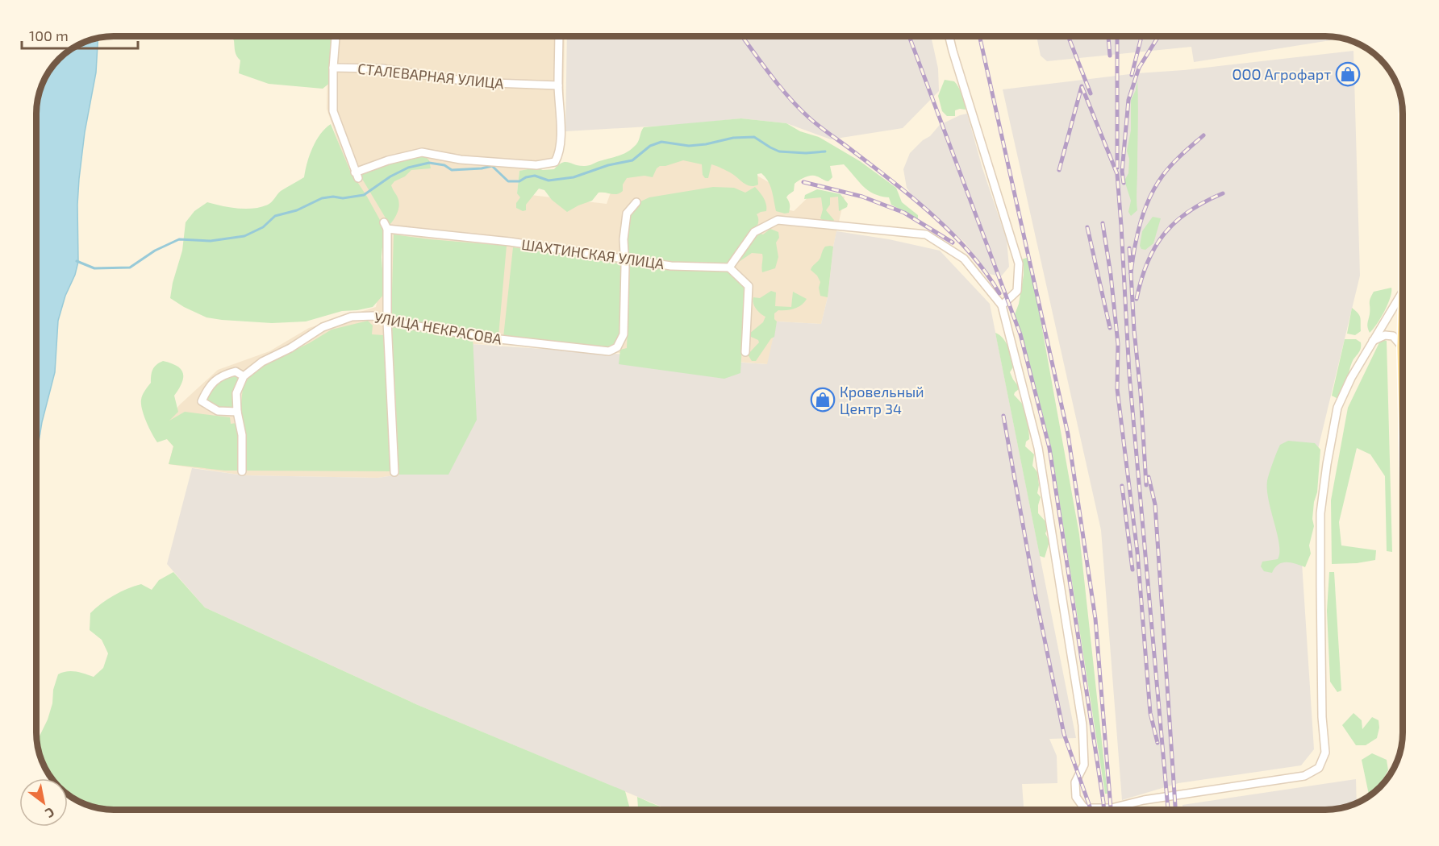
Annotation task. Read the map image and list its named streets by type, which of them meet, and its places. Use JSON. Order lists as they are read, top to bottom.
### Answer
{
  "streets": {
    "street": ["СТАЛЕВАРНАЯ УЛИЦА", "ШАХТИНСКАЯ УЛИЦА", "УЛИЦА НЕКРАСОВА"]
  },
  "crossings": [
    ["ШАХТИНСКАЯ УЛИЦА", "УЛИЦА НЕКРАСОВА"]
  ],
  "places": {
    "shop": ["ООО Агрофарт", "Кровельный Центр 34"]
  },
  "scale_bar": "100 m",
  "north": "bottom right"
}
